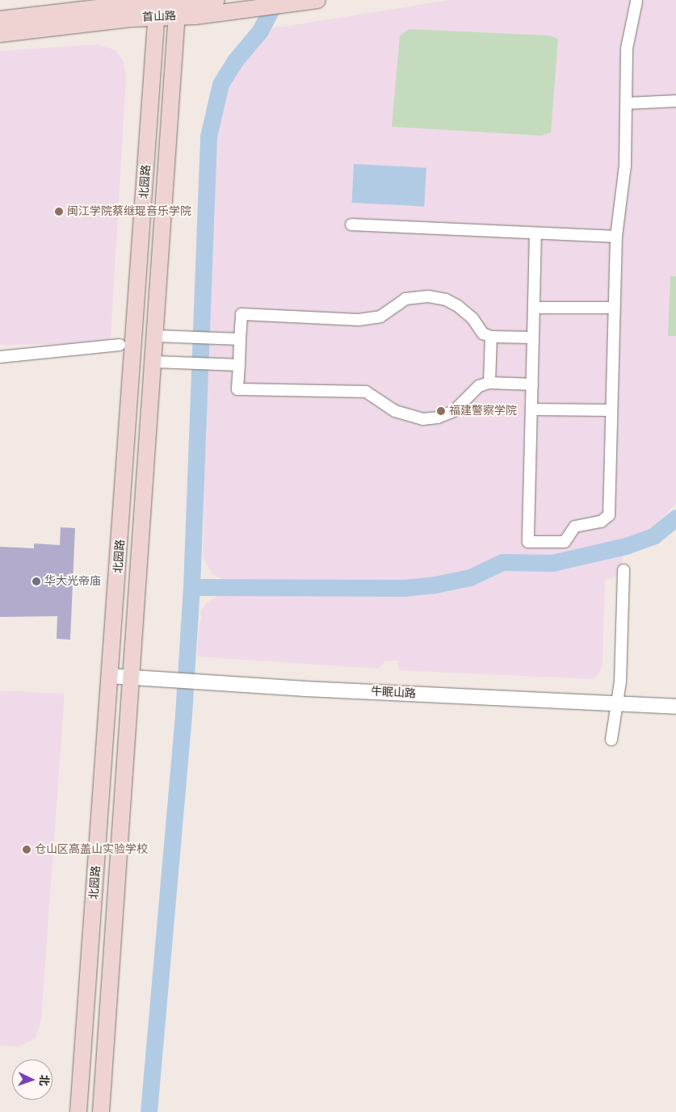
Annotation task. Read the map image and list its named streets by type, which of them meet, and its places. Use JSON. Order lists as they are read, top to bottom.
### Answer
{
  "streets": {
    "main road": ["首山路", "北园路"],
    "street": ["牛眠山路"]
  },
  "crossings": [
    ["首山路", "北园路"],
    ["北园路", "牛眠山路"]
  ],
  "places": [
    "闽江学院蔡继琨音乐学院",
    "福建警察学院",
    "华大光帝庙",
    "仓山区高盖山实验学校"
  ],
  "north": "right"
}
